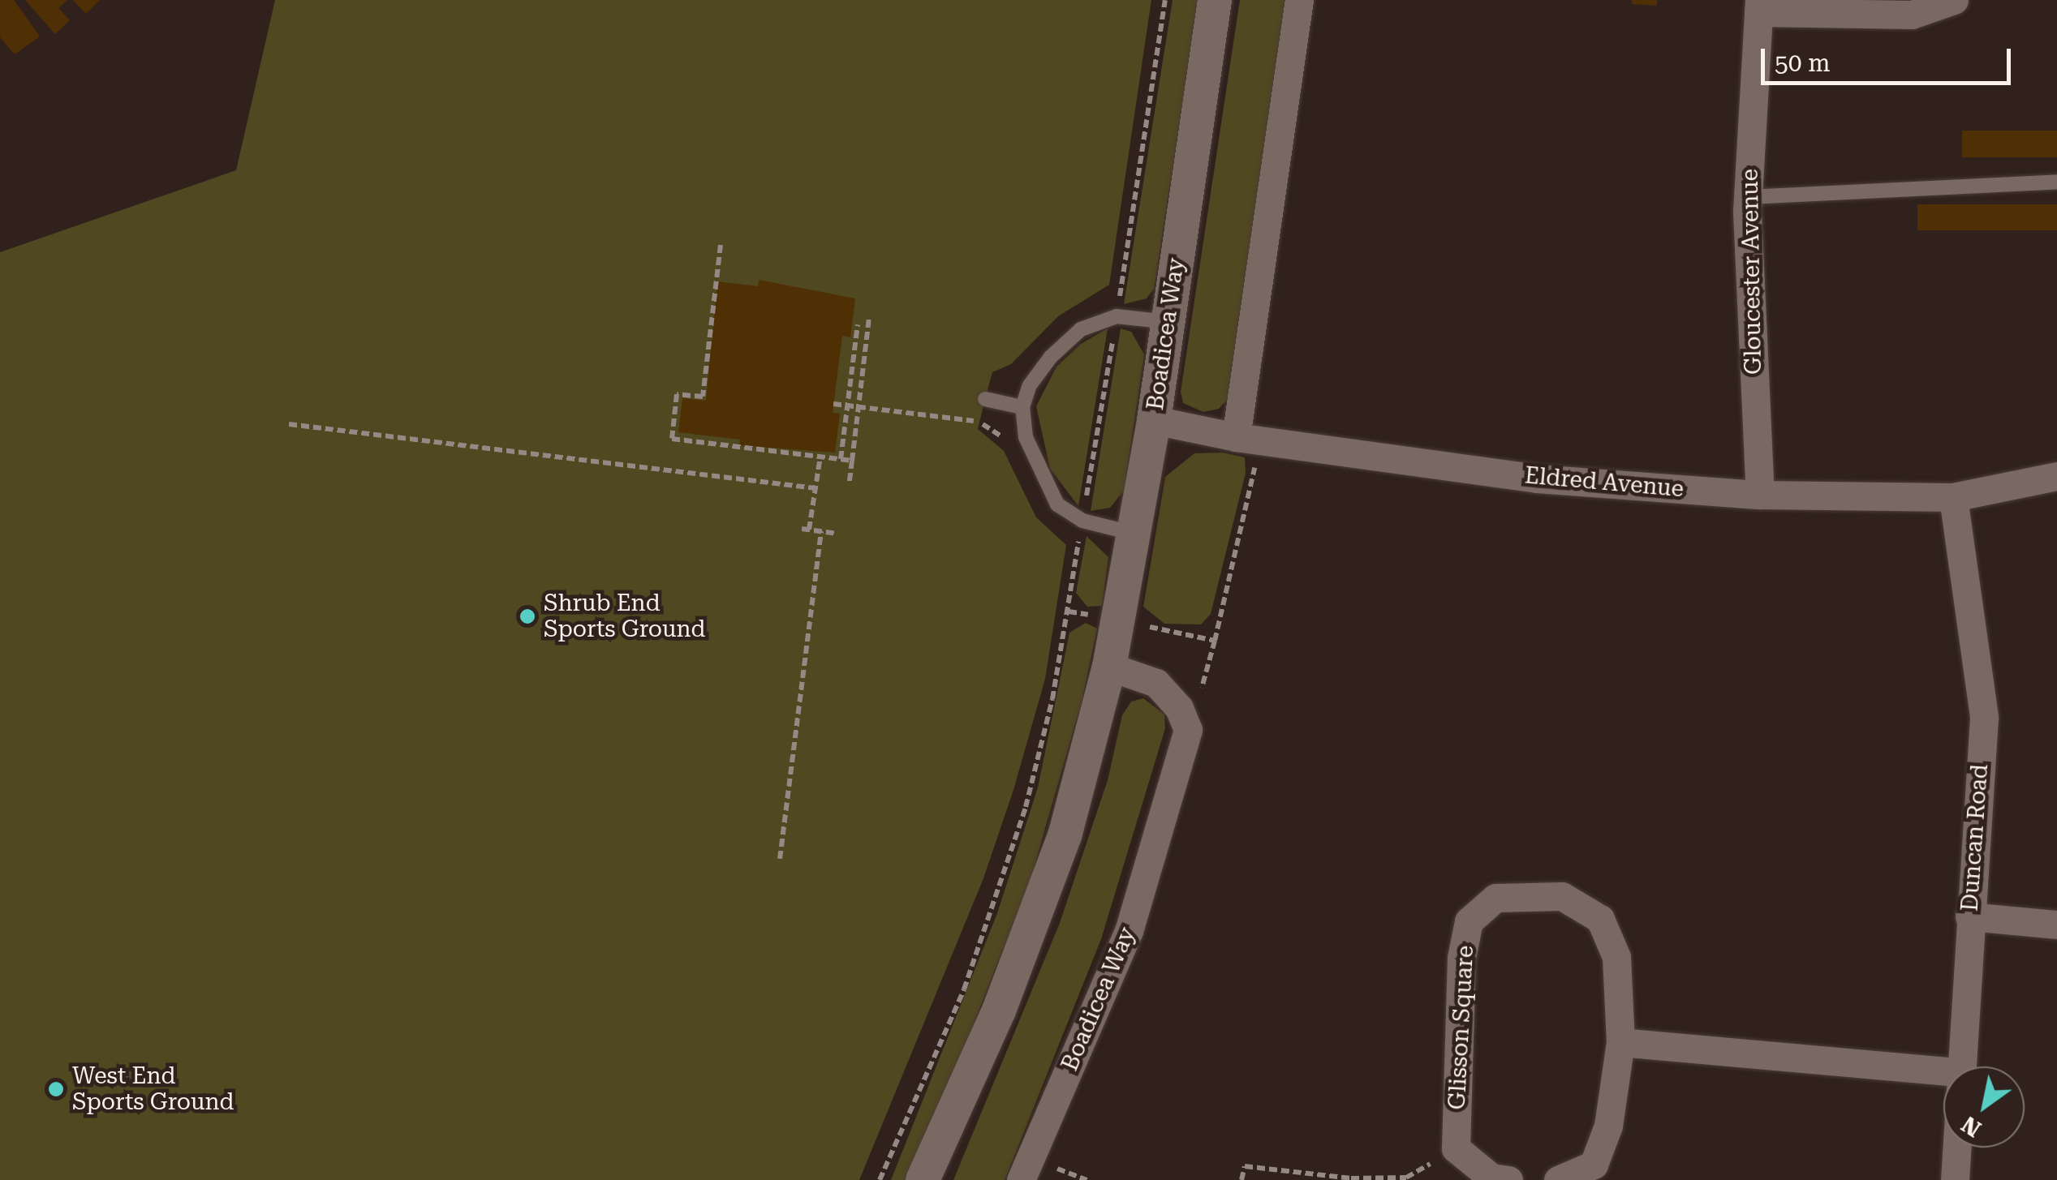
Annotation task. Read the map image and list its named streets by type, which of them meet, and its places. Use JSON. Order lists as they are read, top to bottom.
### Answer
{
  "streets": {
    "street": [
      "Gloucester Avenue",
      "Boadicea Way",
      "Eldred Avenue",
      "Duncan Road",
      "Glisson Square"
    ]
  },
  "crossings": [
    ["Gloucester Avenue", "Eldred Avenue"],
    ["Boadicea Way", "Eldred Avenue"],
    ["Eldred Avenue", "Duncan Road"]
  ],
  "places": ["Shrub End Sports Ground", "West End Sports Ground"],
  "scale_bar": "50 m",
  "north": "bottom left"
}
